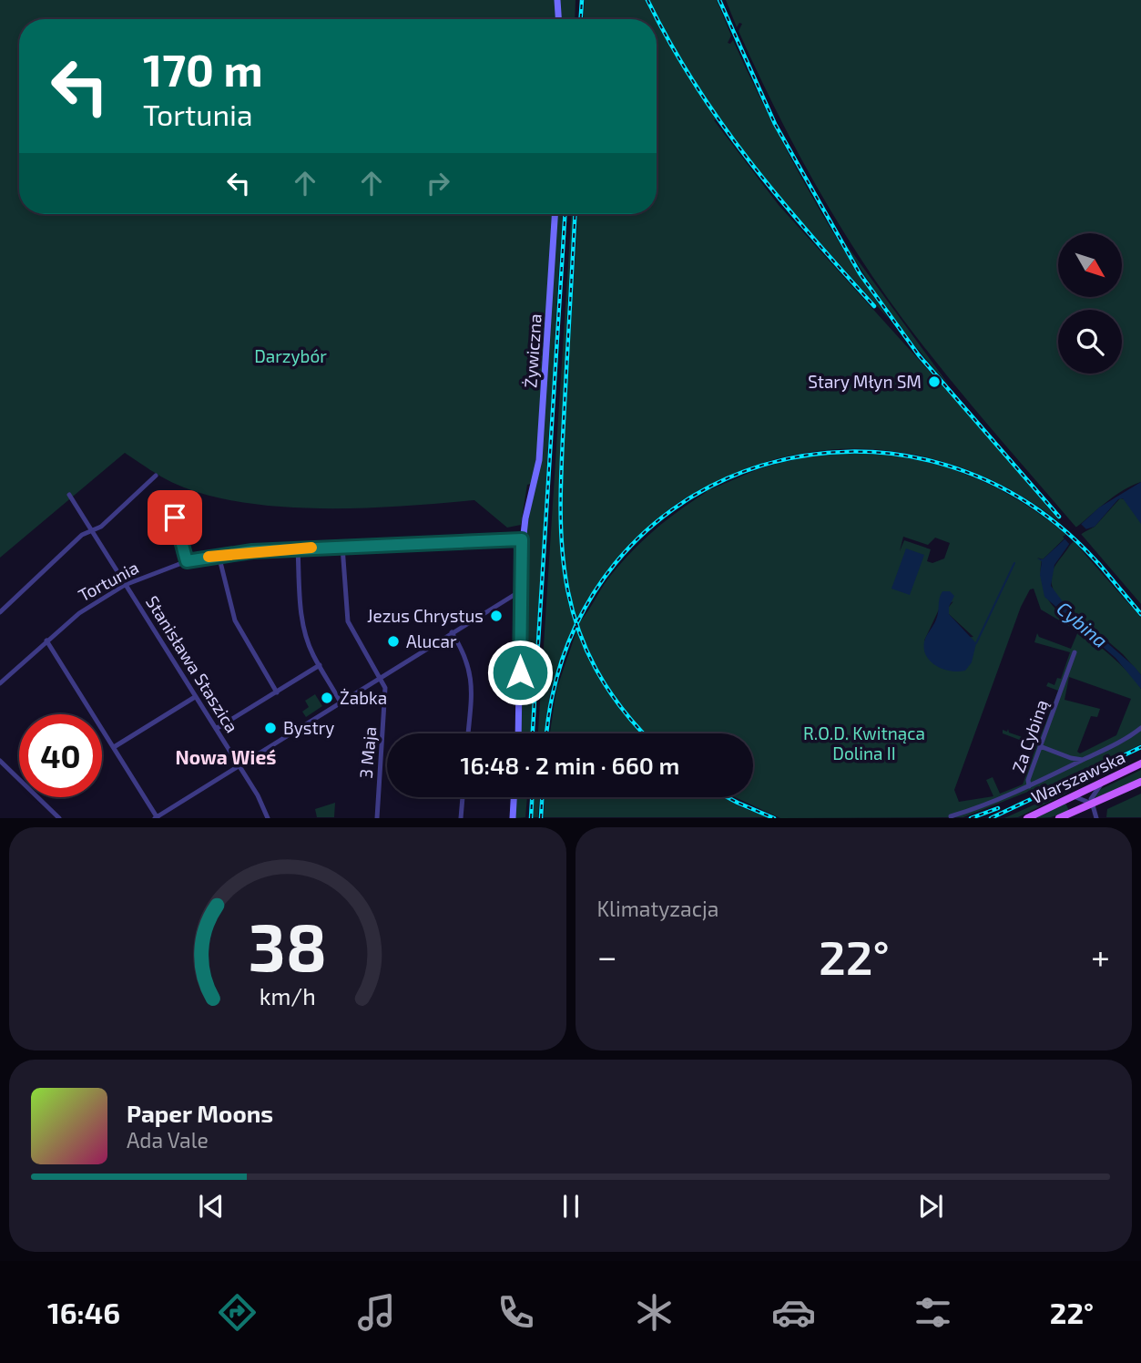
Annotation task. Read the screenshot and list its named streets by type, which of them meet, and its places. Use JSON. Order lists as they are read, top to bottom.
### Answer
{
  "streets": {
    "main road": ["Warszawska"],
    "street": [
      "Żywiczna",
      "Tortunia",
      "Stanisława Staszica",
      "Za Cybiną",
      "3 Maja"
    ]
  },
  "crossings": [
    ["Żywiczna", "Tortunia"],
    ["Tortunia", "Stanisława Staszica"],
    ["Tortunia", "3 Maja"]
  ],
  "districts": ["Nowa Wieś"],
  "water": ["Cybina"],
  "parks": ["Darzybór", "R.O.D. Kwitnąca Dolina II"],
  "places": [
    "Stary Młyn SM",
    "Jezus Chrystus",
    "Alucar",
    "Żabka",
    "Bystry"
  ],
  "north": "bottom right",
  "page": {
    "turn": ["170 m", "Tortunia"],
    "limit": "40",
    "trip": "16:48 · 2 min · 660 m",
    "tile": "Klimatyzacja",
    "heat": ["−", "22°", "+"],
    "song": ["Paper Moons", "Ada Vale"],
    "tabs": ["16:46", "22°"],
    "gauge": ["38", "km/h"]
  }
}
